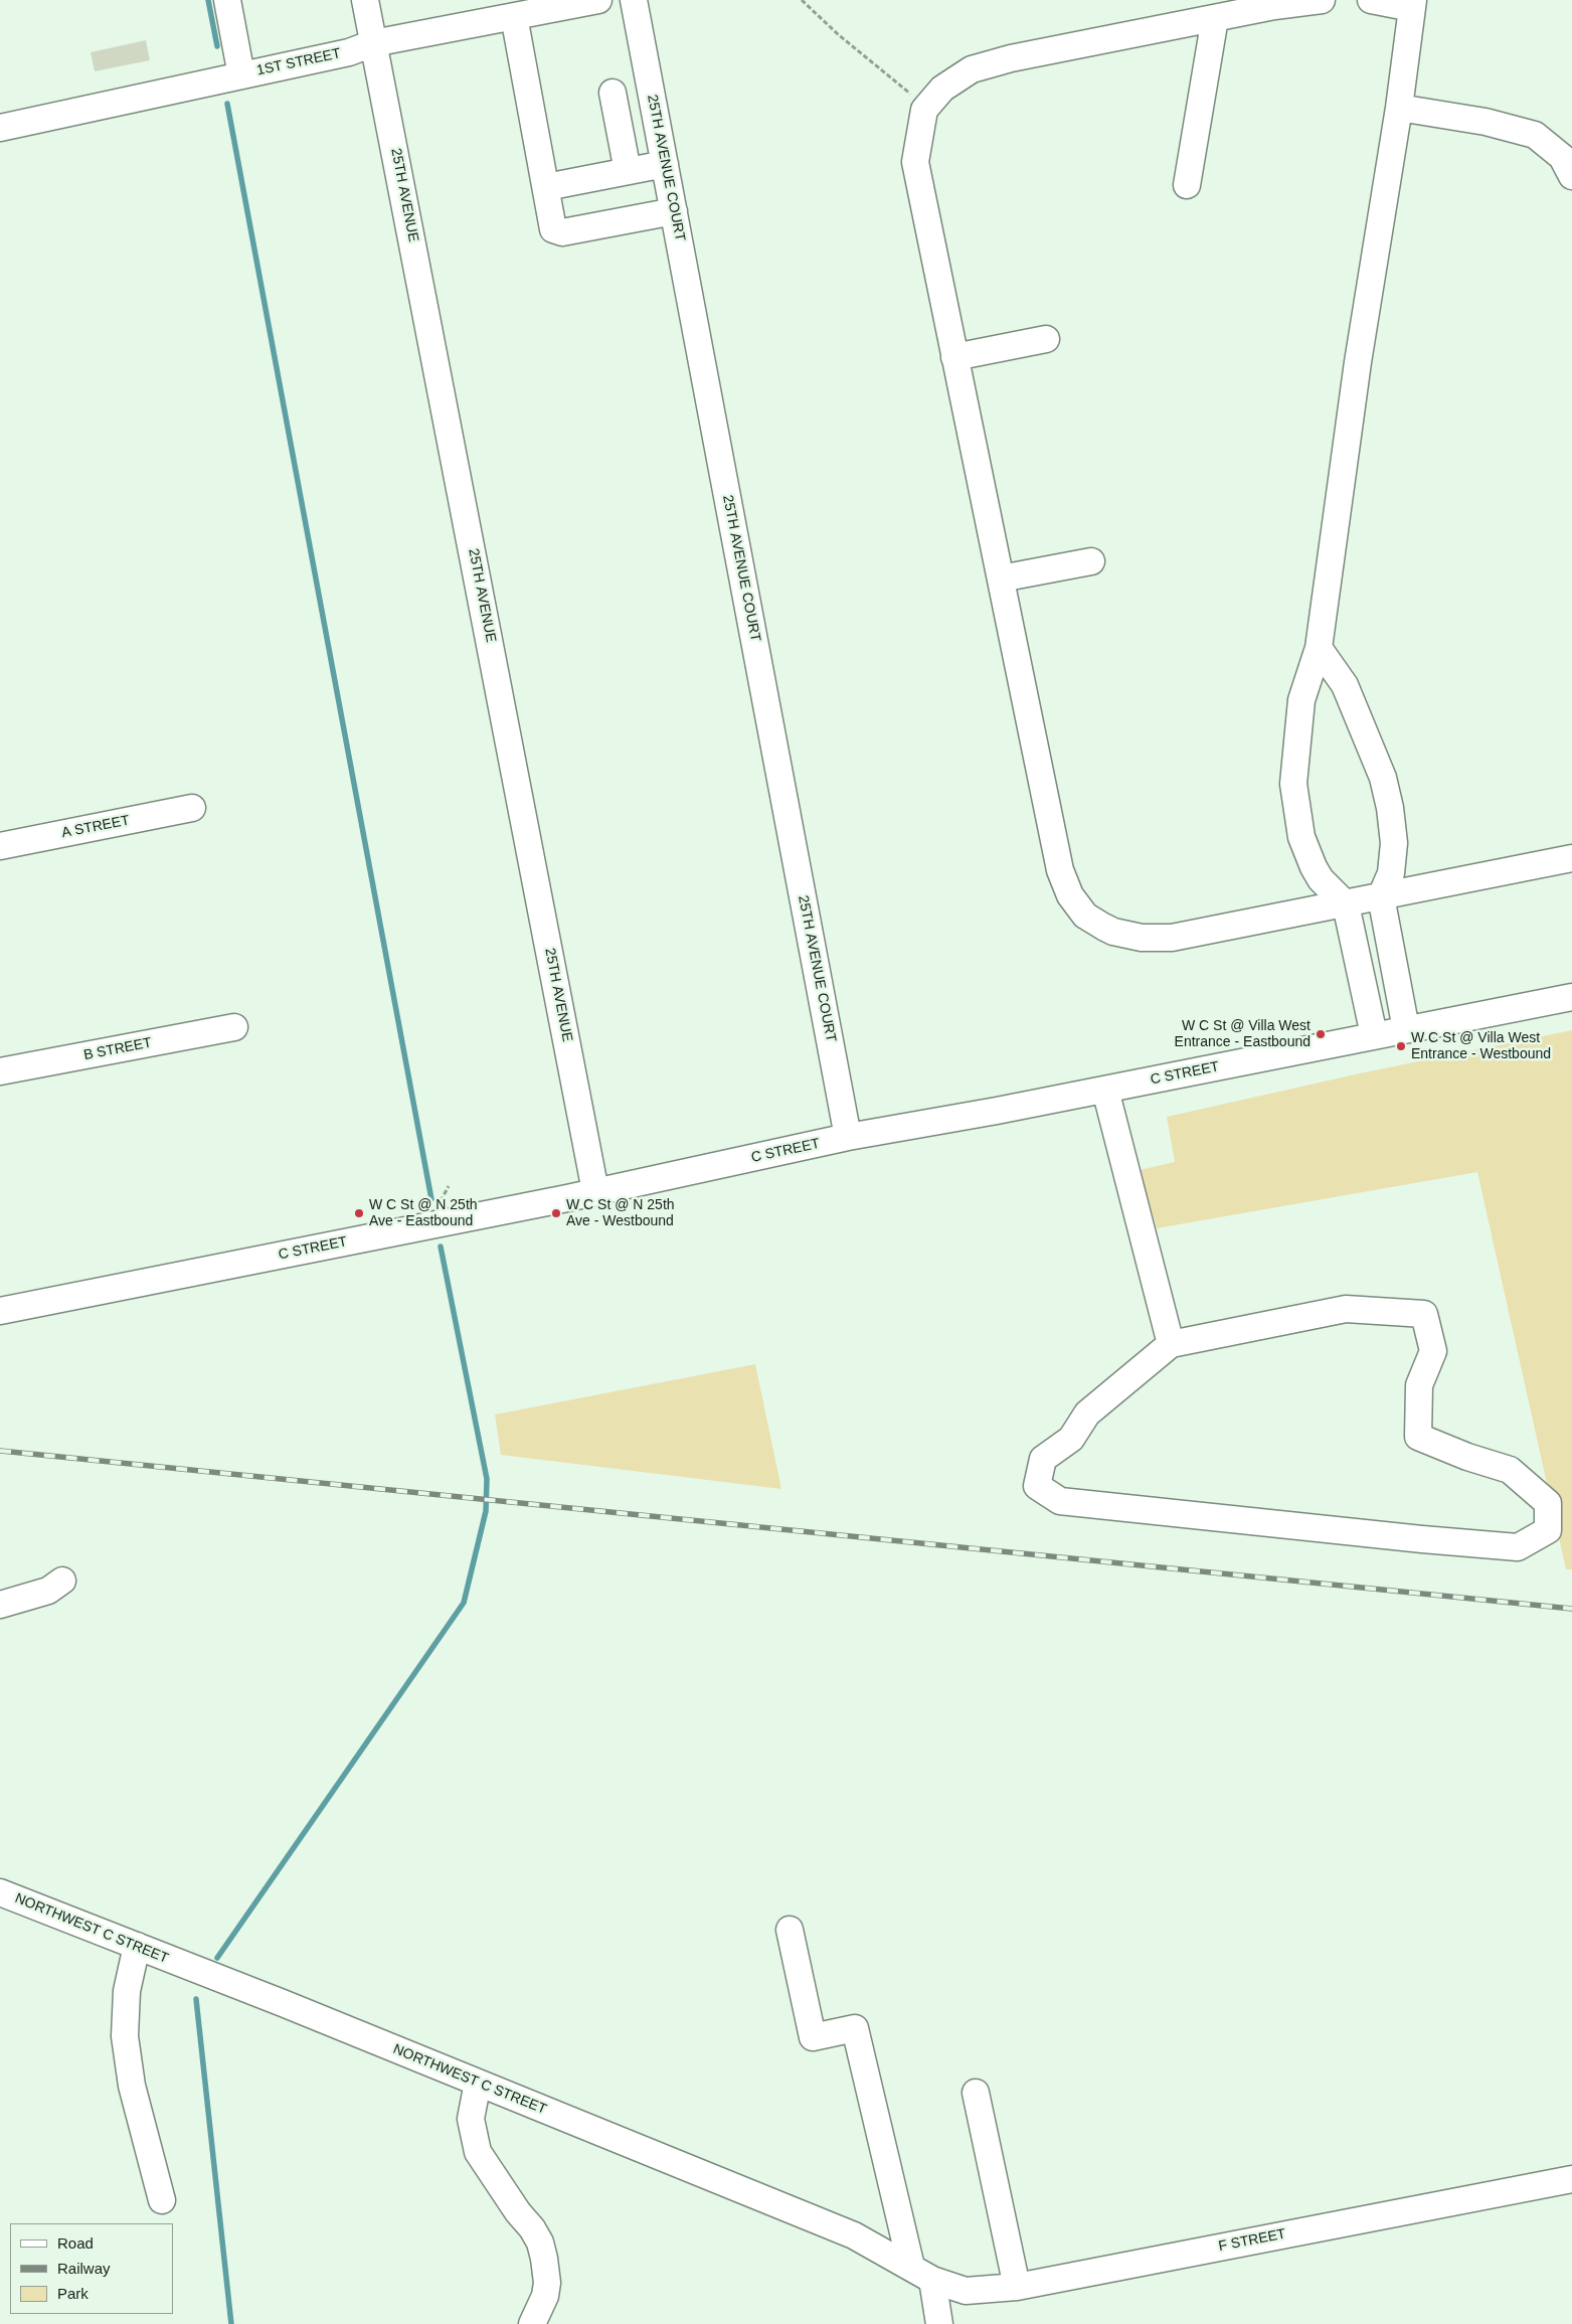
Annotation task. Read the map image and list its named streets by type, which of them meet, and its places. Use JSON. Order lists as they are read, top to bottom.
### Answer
{
  "streets": {
    "street": [
      "1ST STREET",
      "25TH AVENUE COURT",
      "25TH AVENUE",
      "A STREET",
      "B STREET",
      "C STREET",
      "NORTHWEST C STREET",
      "F STREET"
    ]
  },
  "crossings": [
    ["1ST STREET", "25TH AVENUE"],
    ["25TH AVENUE COURT", "C STREET"],
    ["25TH AVENUE", "C STREET"],
    ["NORTHWEST C STREET", "F STREET"]
  ],
  "places": [
    "W C St @ Villa West Entrance - Eastbound",
    "W C St @ Villa West Entrance - Westbound",
    "W C St @ N 25th Ave - Eastbound",
    "W C St @ N 25th Ave - Westbound"
  ],
  "legend": ["Road", "Railway", "Park"]
}
